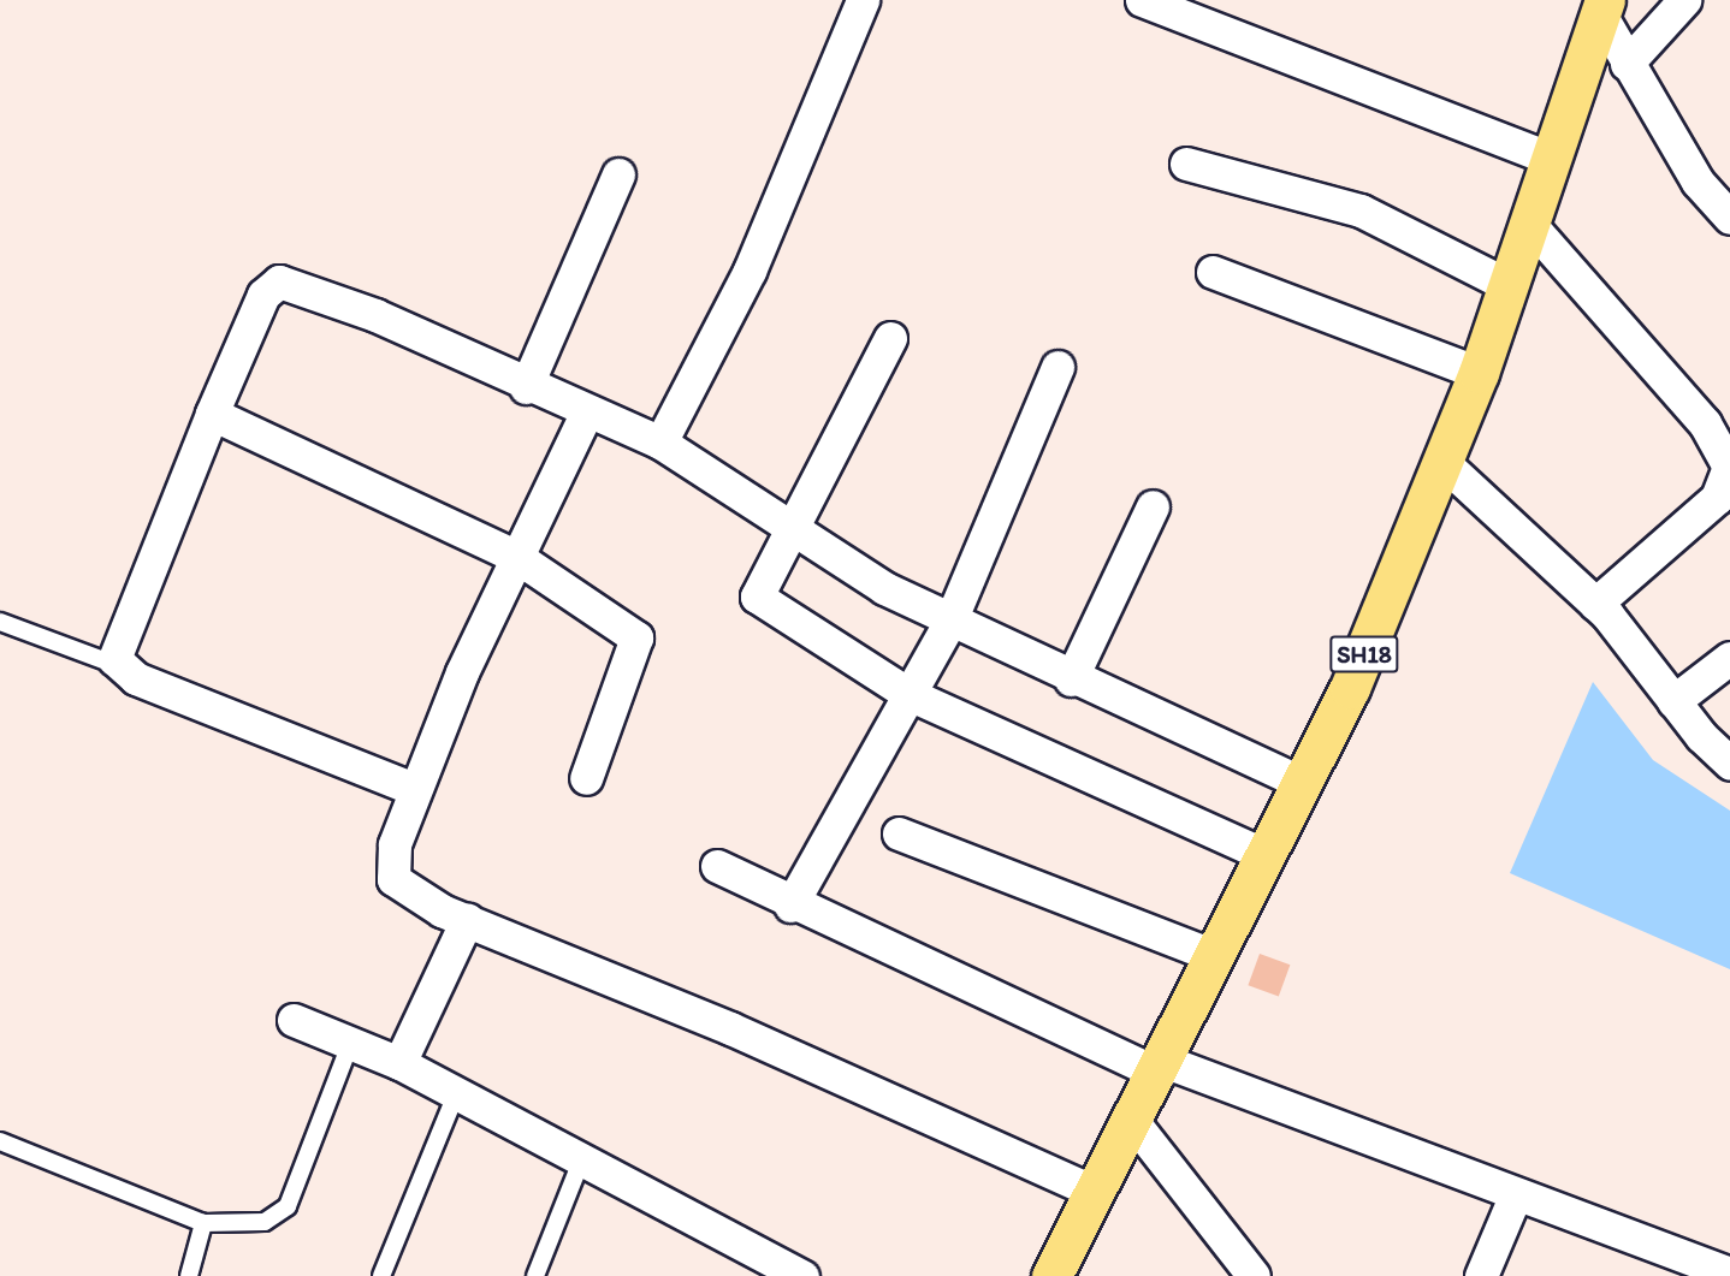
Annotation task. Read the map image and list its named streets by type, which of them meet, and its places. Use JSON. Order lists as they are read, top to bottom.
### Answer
{
  "streets": {
    "main road": ["SH18"]
  }
}
